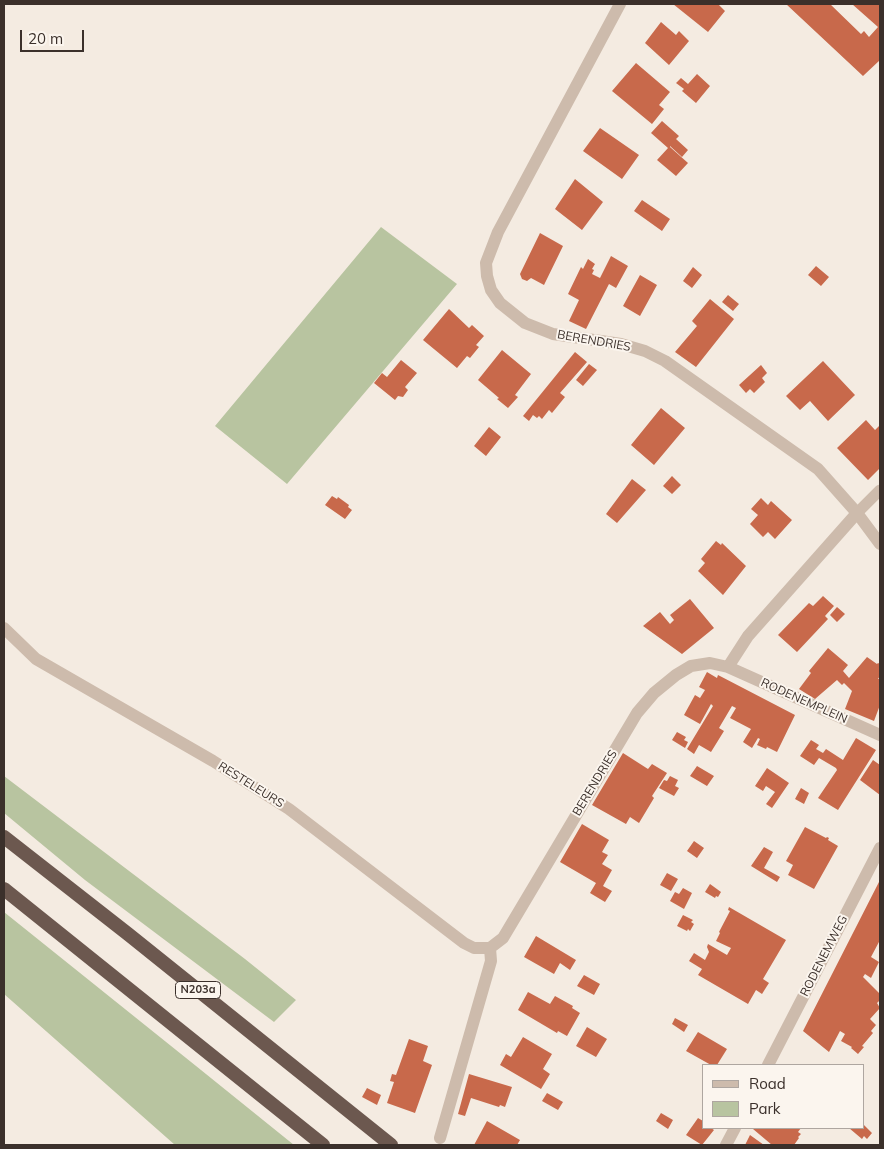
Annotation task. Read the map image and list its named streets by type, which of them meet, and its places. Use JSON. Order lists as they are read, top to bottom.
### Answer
{
  "streets": {
    "highway": ["N203a"],
    "street": [
      "BERENDRIES",
      "RODENEMPLEIN",
      "RESTELEURS",
      "RODENEMWEG"
    ]
  },
  "crossings": [
    ["BERENDRIES", "RODENEMPLEIN"],
    ["BERENDRIES", "RESTELEURS"]
  ],
  "legend": ["Road", "Park"],
  "scale_bar": "20 m"
}
